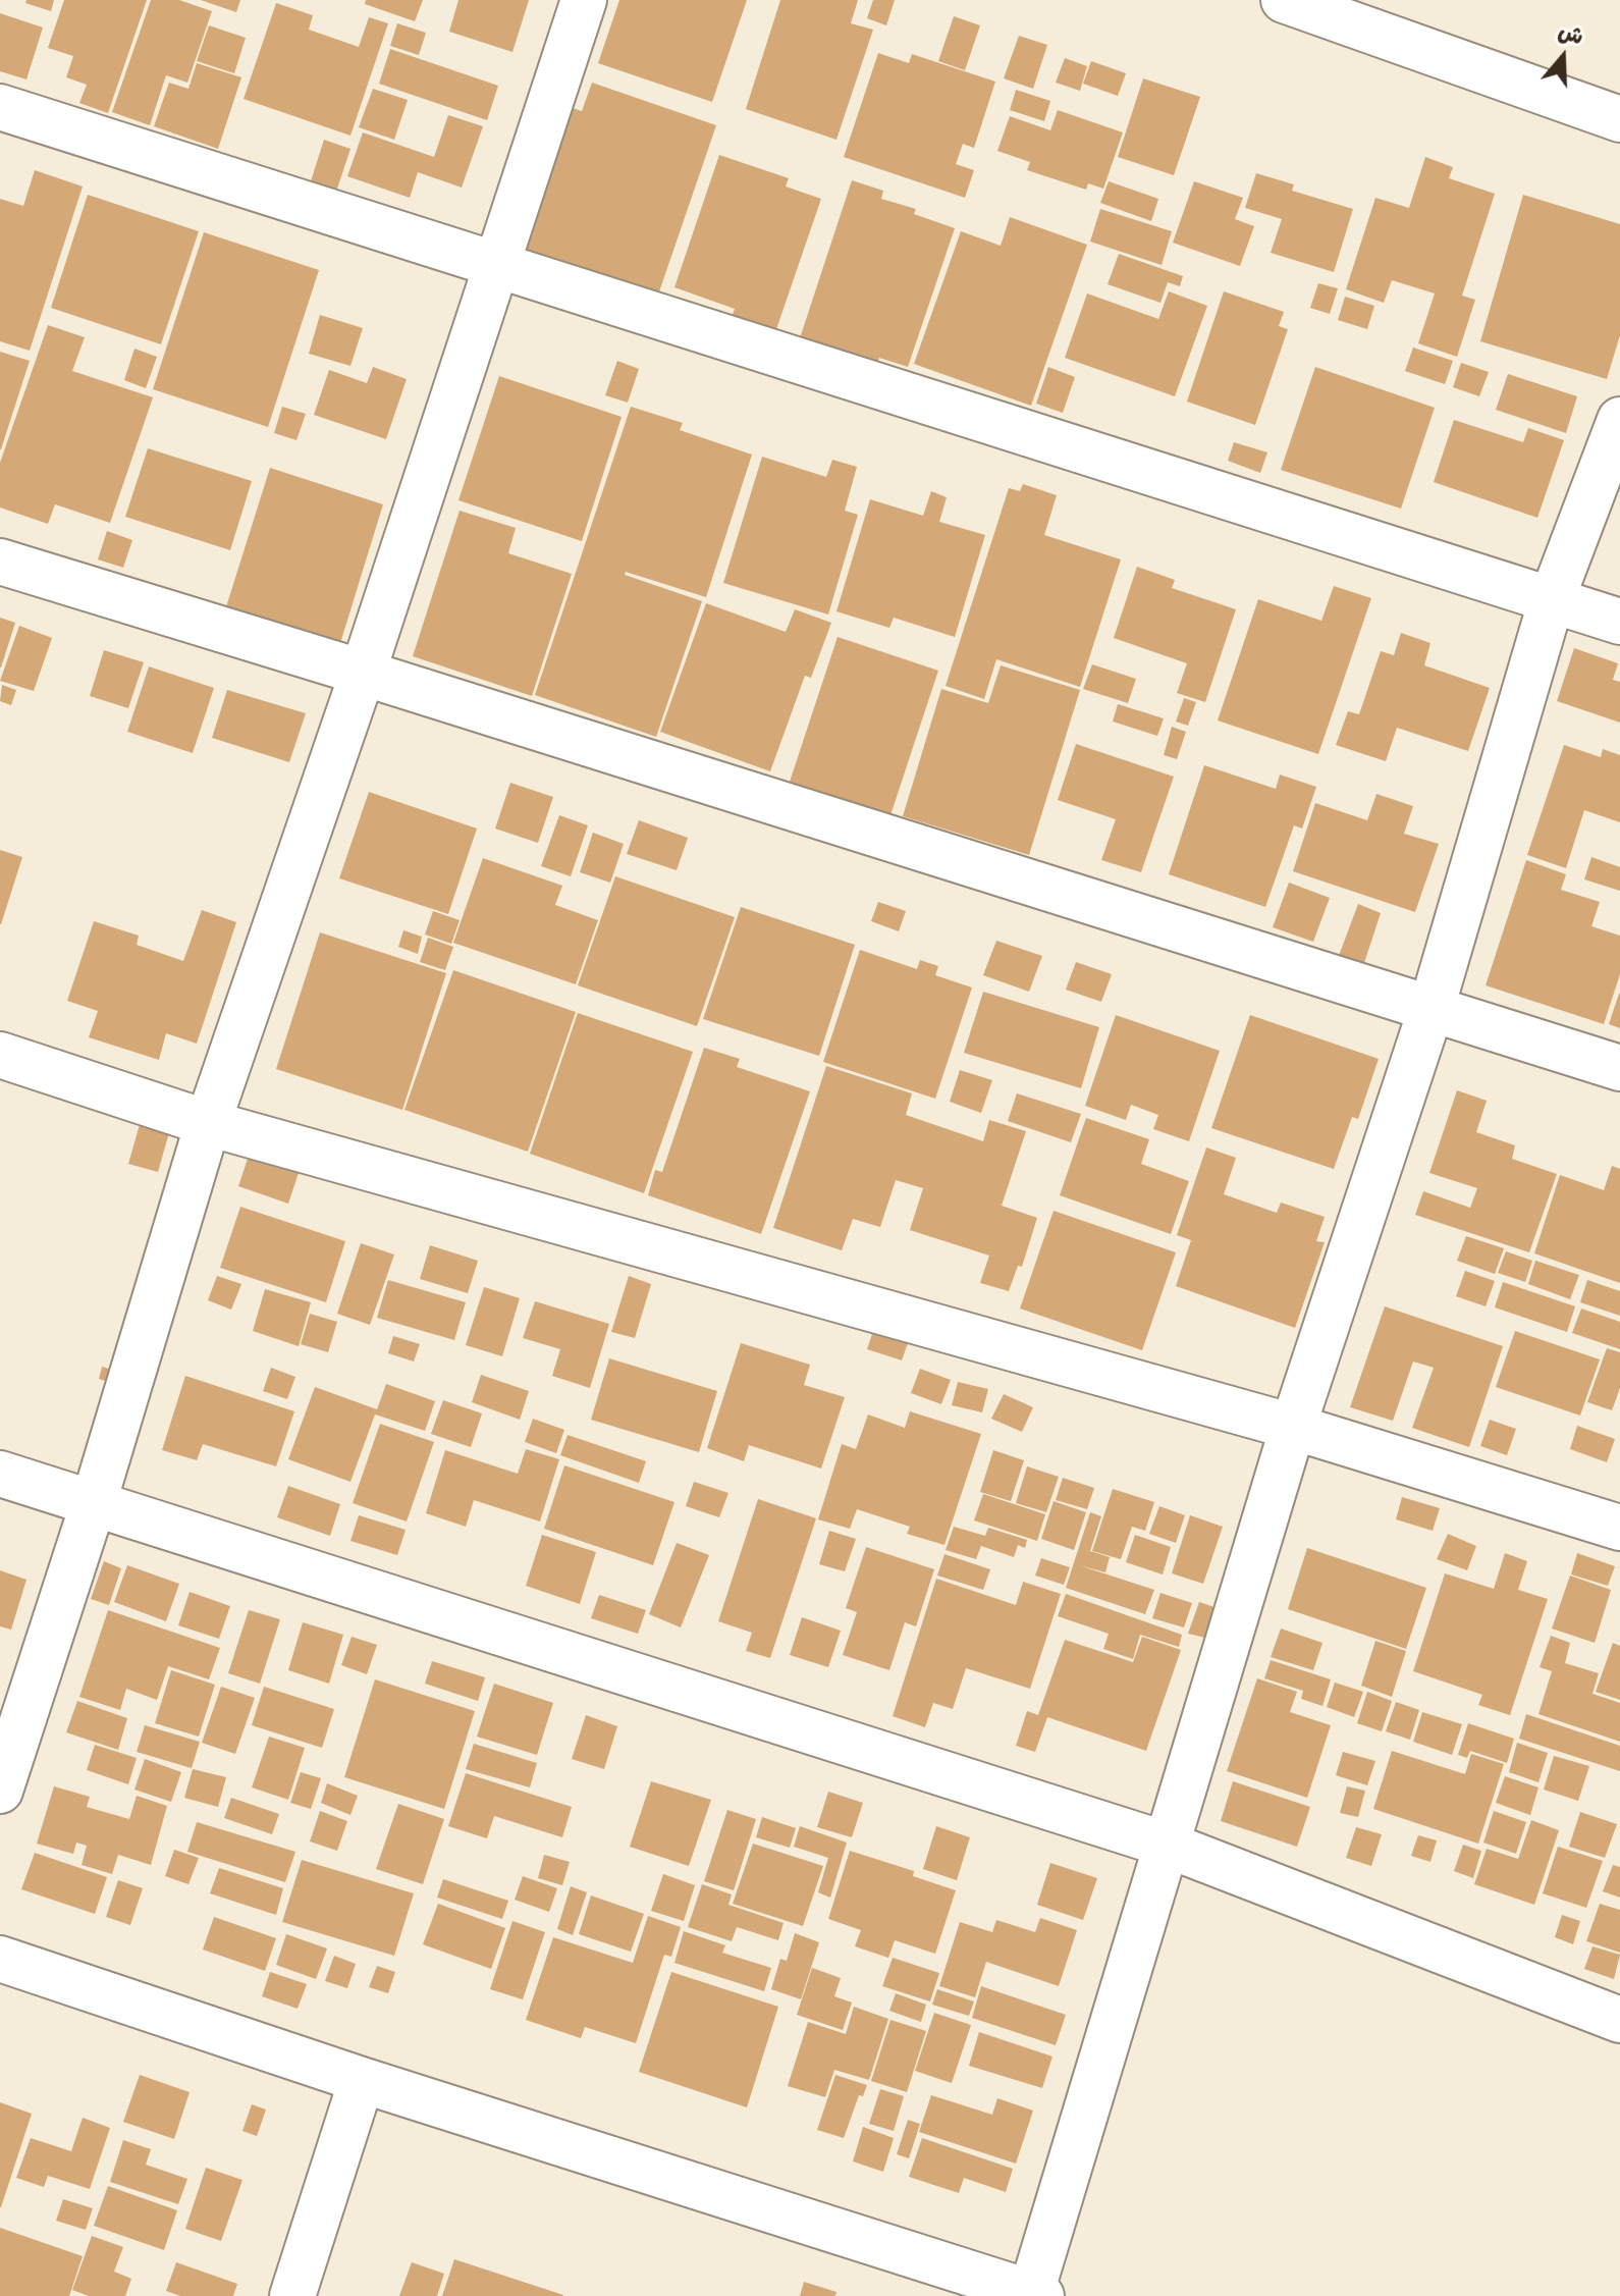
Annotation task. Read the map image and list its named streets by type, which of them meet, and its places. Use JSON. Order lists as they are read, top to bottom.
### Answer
{
  "north": "top"
}
